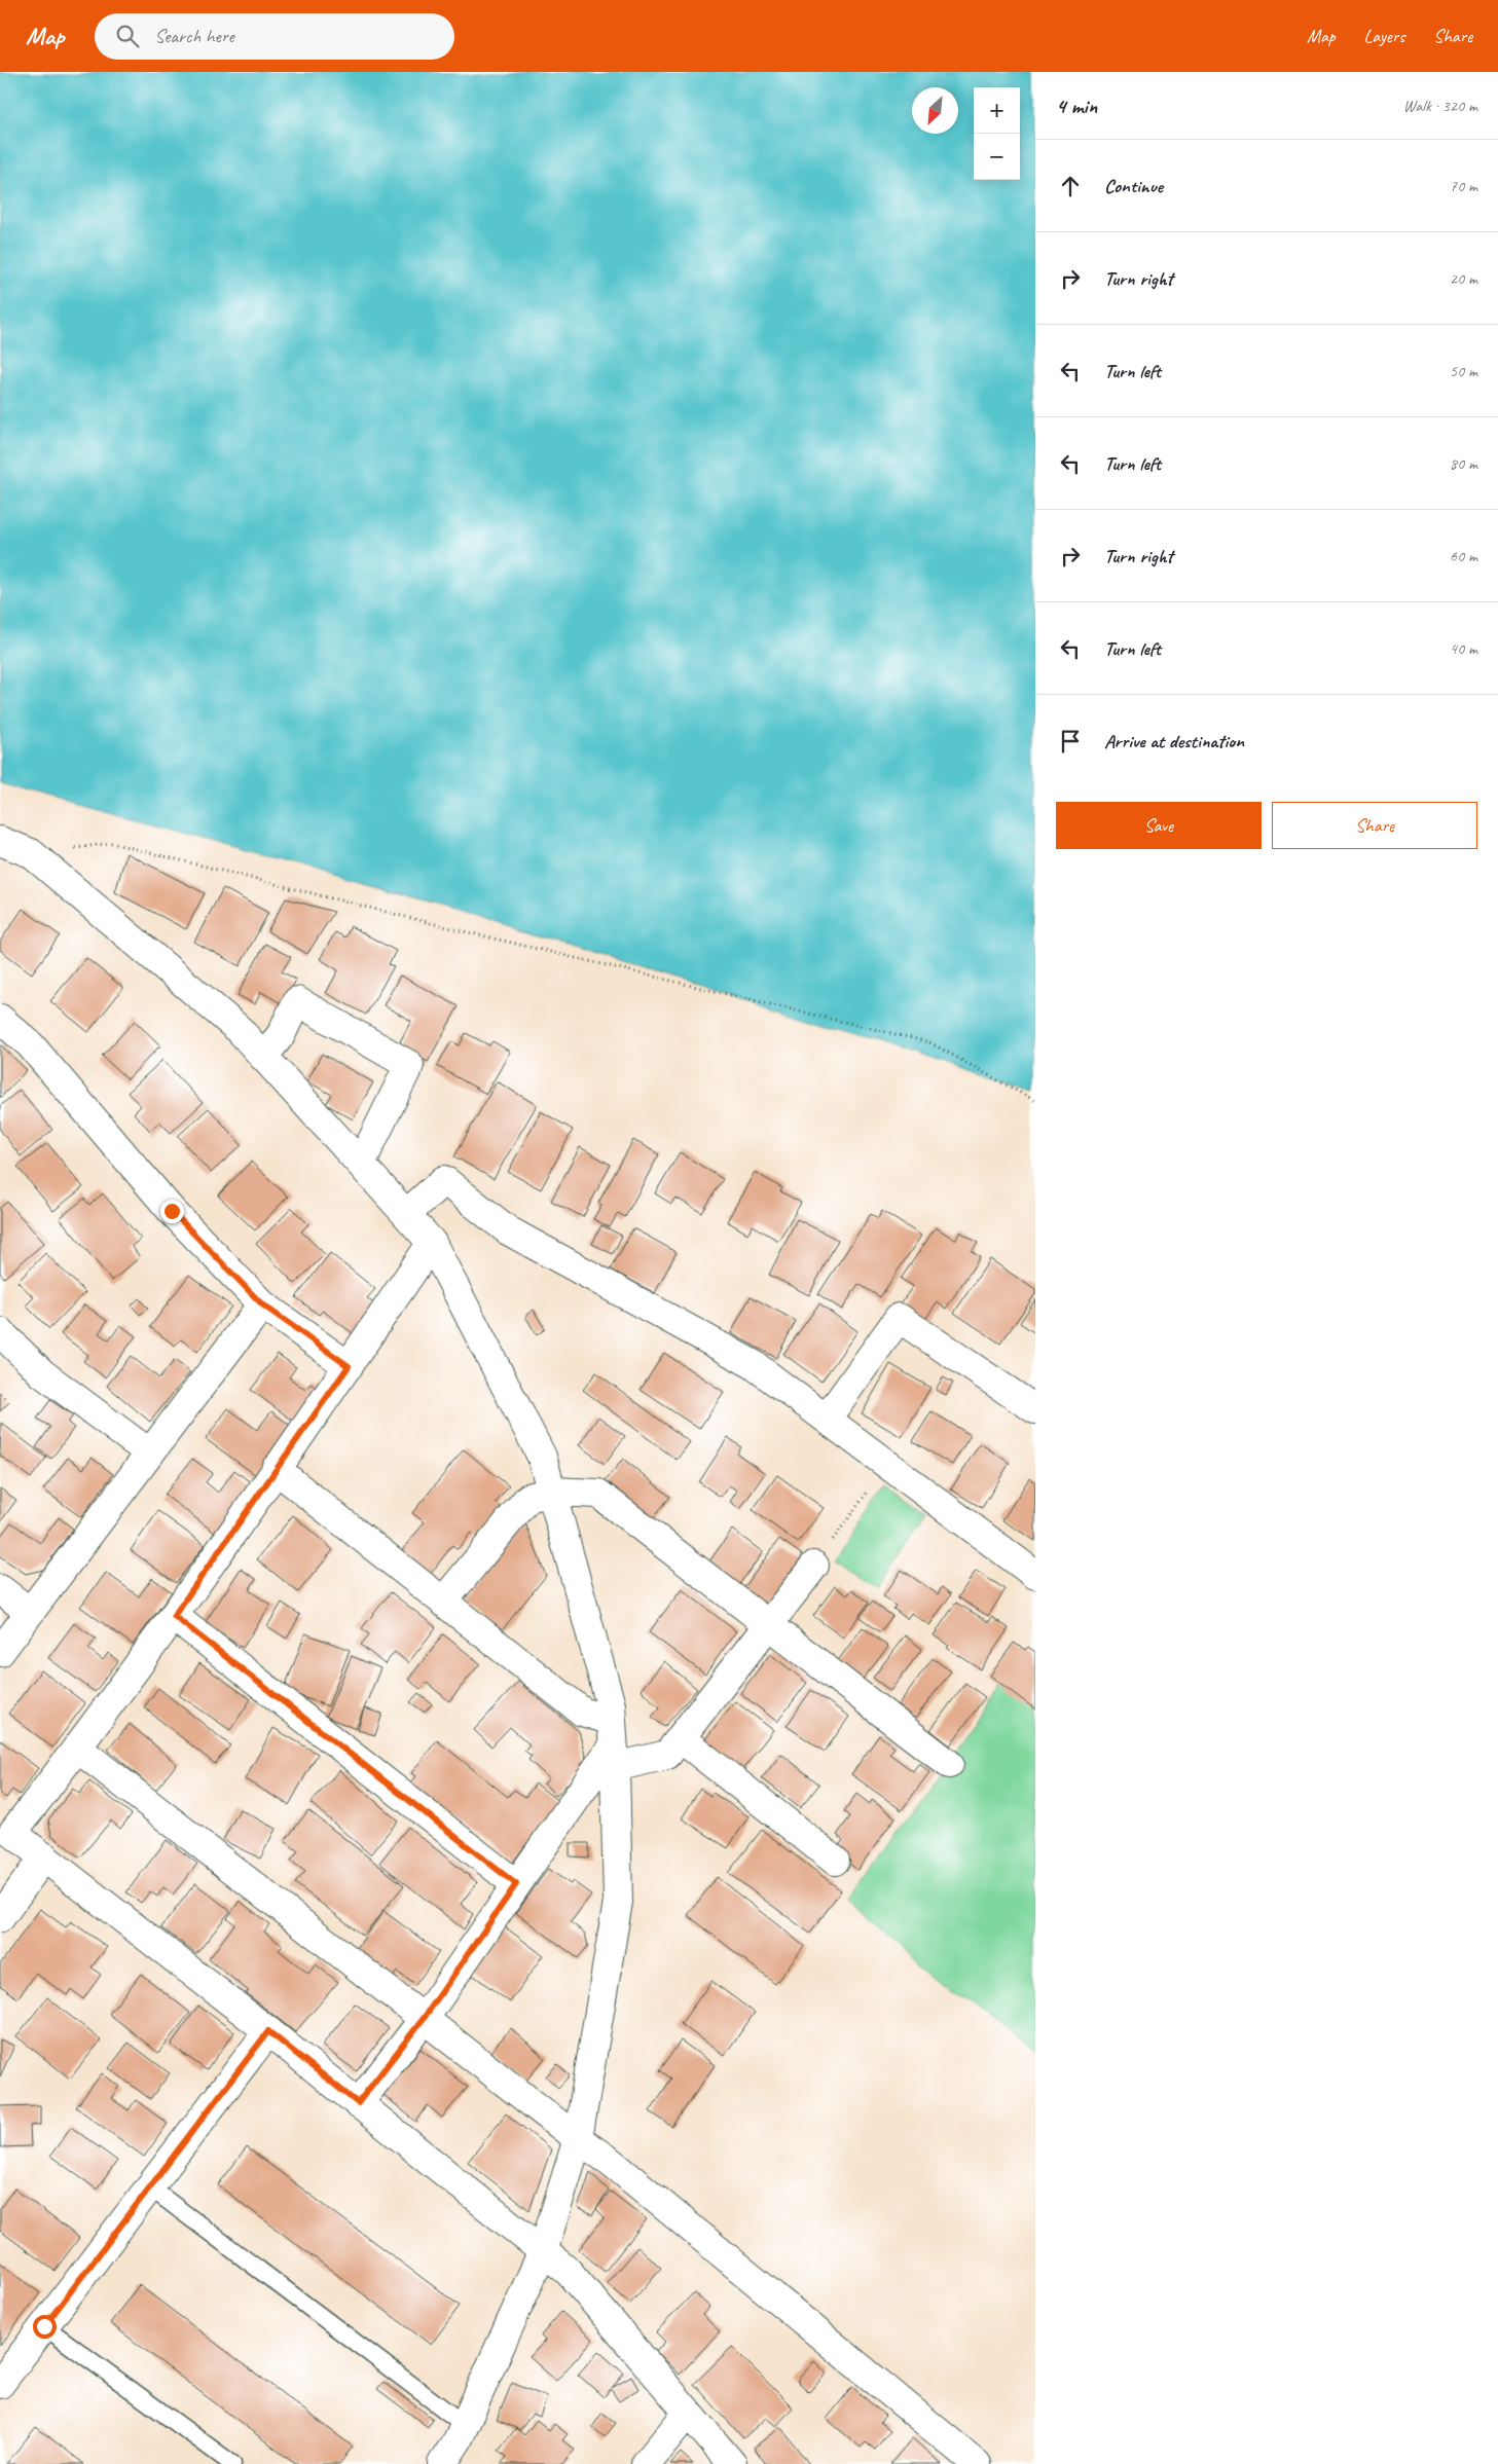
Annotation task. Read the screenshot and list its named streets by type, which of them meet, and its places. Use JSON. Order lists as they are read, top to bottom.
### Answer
{
  "north": "bottom left",
  "page": {
    "header": "Map",
    "search": "Search here",
    "nav": ["Map", "Layers", "Share"],
    "heading": ["4 min", "Walk · 320 m"],
    "map_buttons": ["+", "−"],
    "list": [
      ["Continue", "70 m"],
      ["Turn right", "20 m"],
      ["Turn left", "50 m"],
      ["Turn left", "80 m"],
      ["Turn right", "60 m"],
      ["Turn left", "40 m"],
      "Arrive at destination"
    ],
    "buttons": ["Save", "Share"]
  }
}
